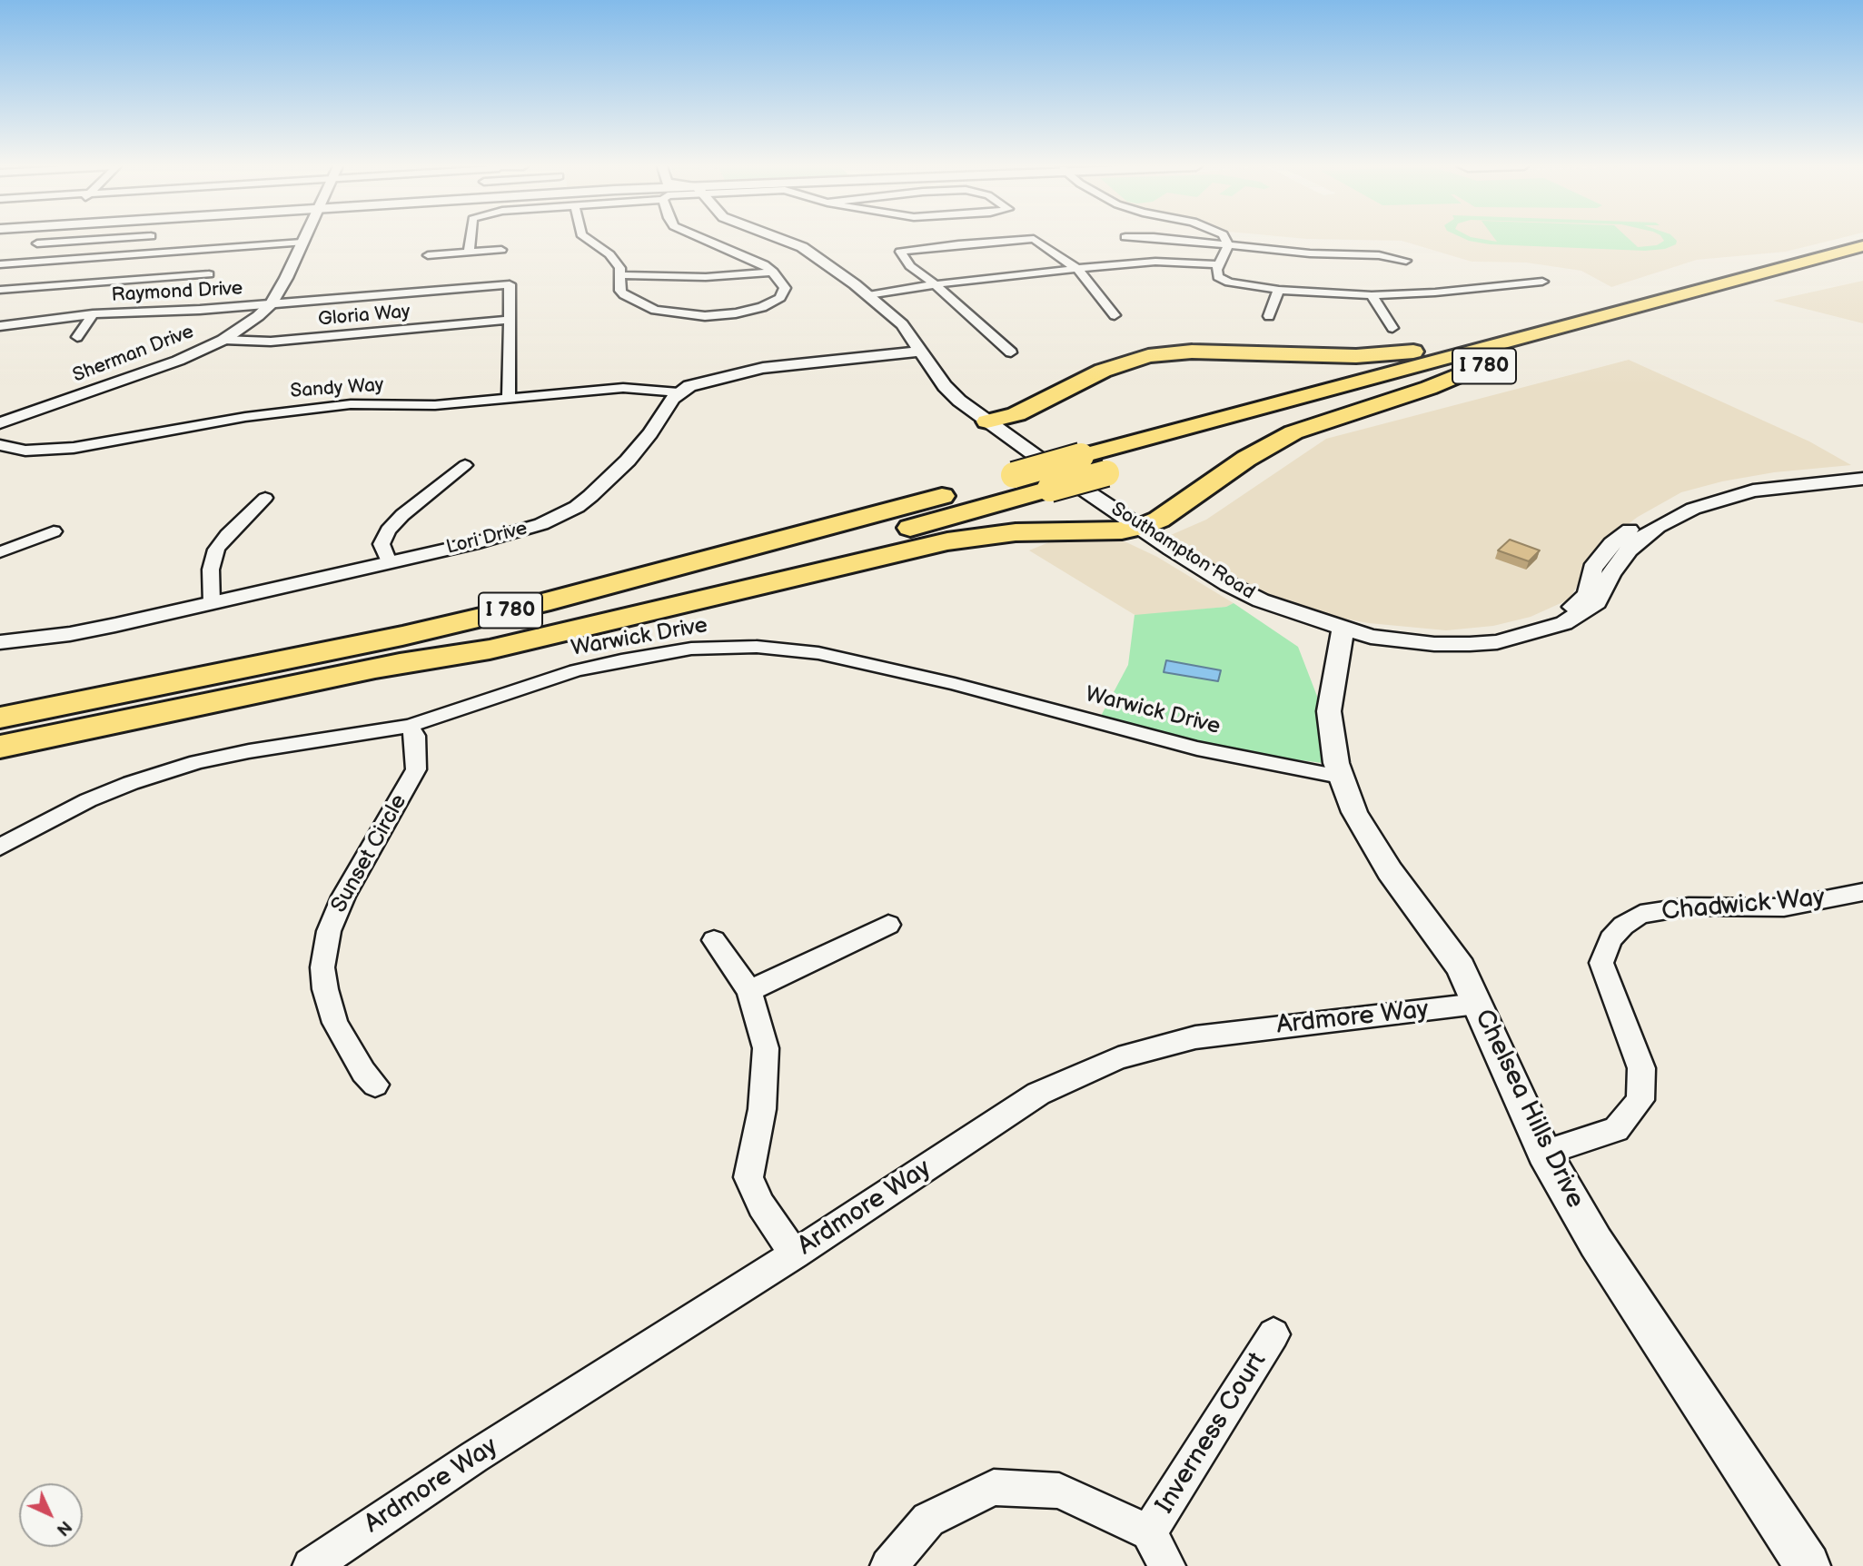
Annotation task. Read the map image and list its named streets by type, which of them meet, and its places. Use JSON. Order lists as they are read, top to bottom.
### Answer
{
  "streets": {
    "highway": ["I 780"],
    "street": [
      "Raymond Drive",
      "Gloria Way",
      "Sherman Drive",
      "Sandy Way",
      "Lori Drive",
      "Southampton Road",
      "Warwick Drive",
      "Sunset Circle",
      "Chadwick Way",
      "Ardmore Way",
      "Chelsea Hills Drive",
      "Inverness Court"
    ]
  },
  "crossings": [
    ["Raymond Drive", "Gloria Way"],
    ["Raymond Drive", "Sherman Drive"],
    ["Gloria Way", "Sherman Drive"],
    ["Sandy Way", "Lori Drive"],
    ["Southampton Road", "Chelsea Hills Drive"],
    ["Warwick Drive", "Sunset Circle"],
    ["Warwick Drive", "Chelsea Hills Drive"],
    ["Chadwick Way", "Chelsea Hills Drive"],
    ["Ardmore Way", "Chelsea Hills Drive"]
  ],
  "north": "bottom right"
}
